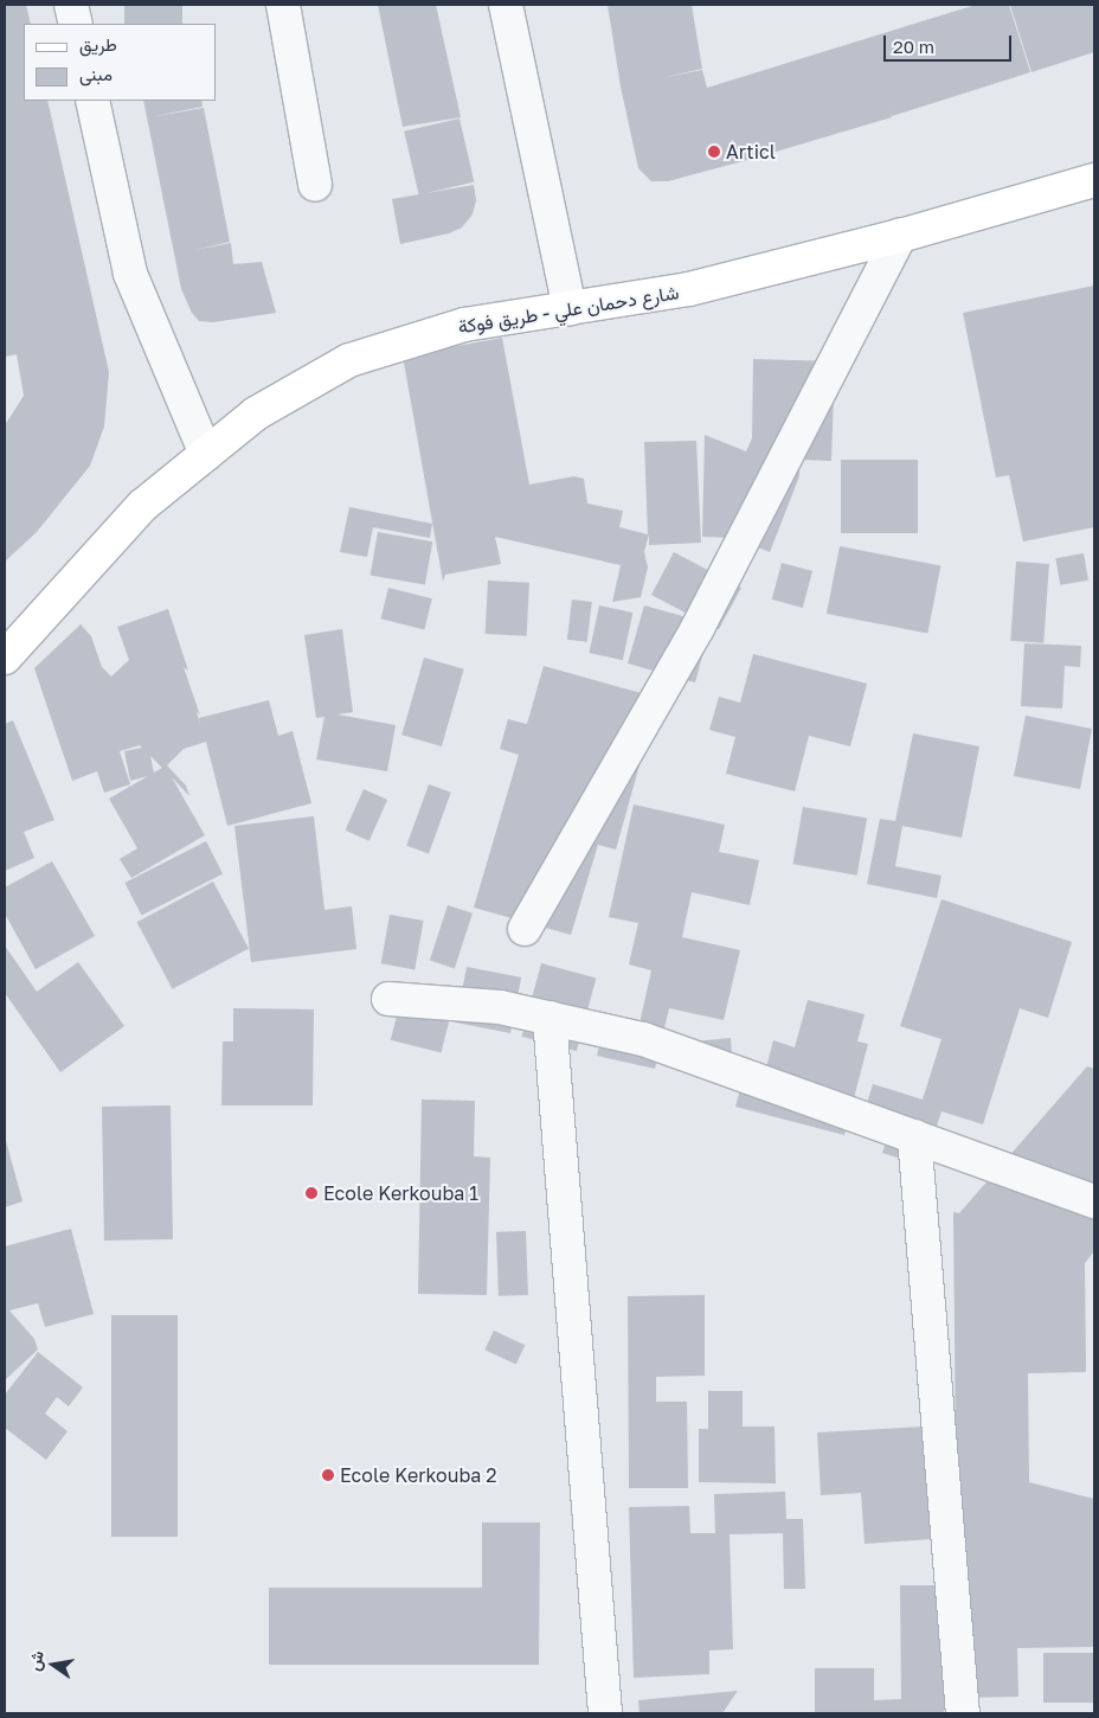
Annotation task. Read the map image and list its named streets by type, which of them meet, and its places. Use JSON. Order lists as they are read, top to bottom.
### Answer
{
  "streets": {
    "main road": ["شارع دحمان علي - طريق فوكة"]
  },
  "places": ["Articl", "Ecole Kerkouba 1", "Ecole Kerkouba 2"],
  "legend": ["طريق", "مبنى"],
  "scale_bar": "20 m",
  "north": "left"
}
